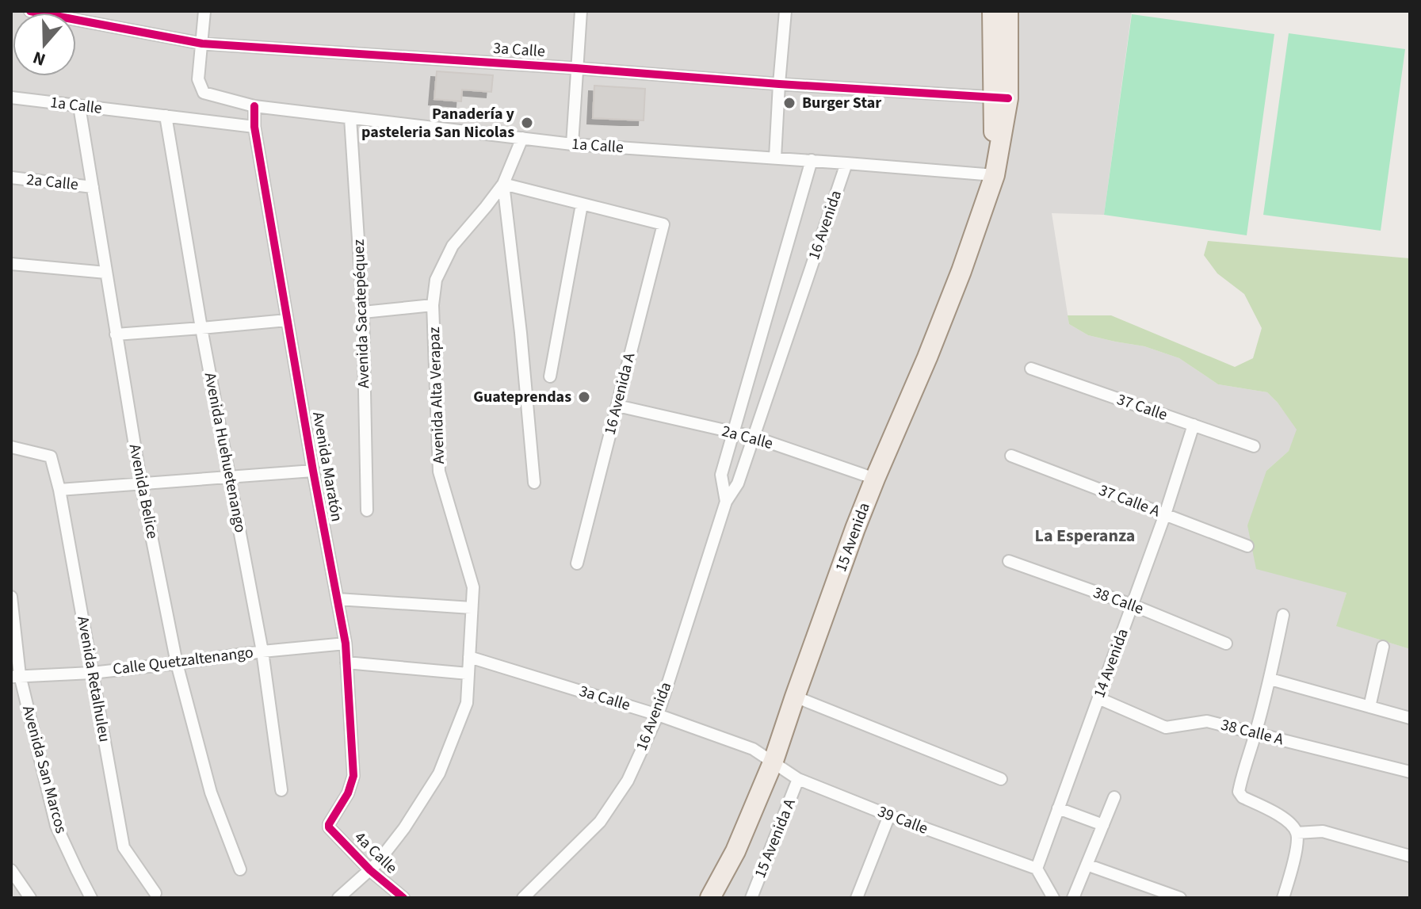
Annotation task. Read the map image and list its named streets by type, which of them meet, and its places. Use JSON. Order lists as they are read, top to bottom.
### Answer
{
  "streets": {
    "main road": ["15 Avenida"],
    "street": [
      "3a Calle",
      "1a Calle",
      "2a Calle",
      "16 Avenida",
      "Avenida Sacatepéquez",
      "16 Avenida A",
      "Avenida Alta Verapaz",
      "37 Calle",
      "Avenida Huehuetenango",
      "Avenida Maratón",
      "Avenida Belice",
      "37 Calle A",
      "38 Calle",
      "Calle Quetzaltenango",
      "14 Avenida",
      "Avenida Retalhuleu",
      "38 Calle A",
      "Avenida San Marcos",
      "39 Calle",
      "15 Avenida A",
      "4a Calle"
    ]
  },
  "crossings": [
    ["3a Calle", "1a Calle"],
    ["3a Calle", "16 Avenida"],
    ["3a Calle", "Avenida Alta Verapaz"],
    ["3a Calle", "15 Avenida"],
    ["3a Calle", "39 Calle"],
    ["1a Calle", "16 Avenida"],
    ["1a Calle", "Avenida Sacatepéquez"],
    ["1a Calle", "Avenida Alta Verapaz"],
    ["1a Calle", "Avenida Huehuetenango"],
    ["1a Calle", "Avenida Maratón"],
    ["1a Calle", "Avenida Belice"],
    ["1a Calle", "15 Avenida"],
    ["2a Calle", "16 Avenida"],
    ["2a Calle", "16 Avenida A"],
    ["2a Calle", "Avenida Belice"],
    ["2a Calle", "15 Avenida"],
    ["Avenida Alta Verapaz", "4a Calle"],
    ["37 Calle", "14 Avenida"],
    ["Avenida Huehuetenango", "Calle Quetzaltenango"],
    ["Avenida Maratón", "Calle Quetzaltenango"],
    ["Avenida Maratón", "4a Calle"],
    ["Avenida Belice", "Calle Quetzaltenango"],
    ["37 Calle A", "14 Avenida"],
    ["15 Avenida", "39 Calle"],
    ["38 Calle", "14 Avenida"],
    ["Calle Quetzaltenango", "Avenida Retalhuleu"],
    ["Calle Quetzaltenango", "Avenida San Marcos"],
    ["14 Avenida", "38 Calle A"],
    ["14 Avenida", "39 Calle"],
    ["39 Calle", "15 Avenida A"]
  ],
  "districts": ["La Esperanza"],
  "places": ["Burger Star", "Panadería y pasteleria San Nicolas", "Guateprendas"],
  "north": "bottom"
}
